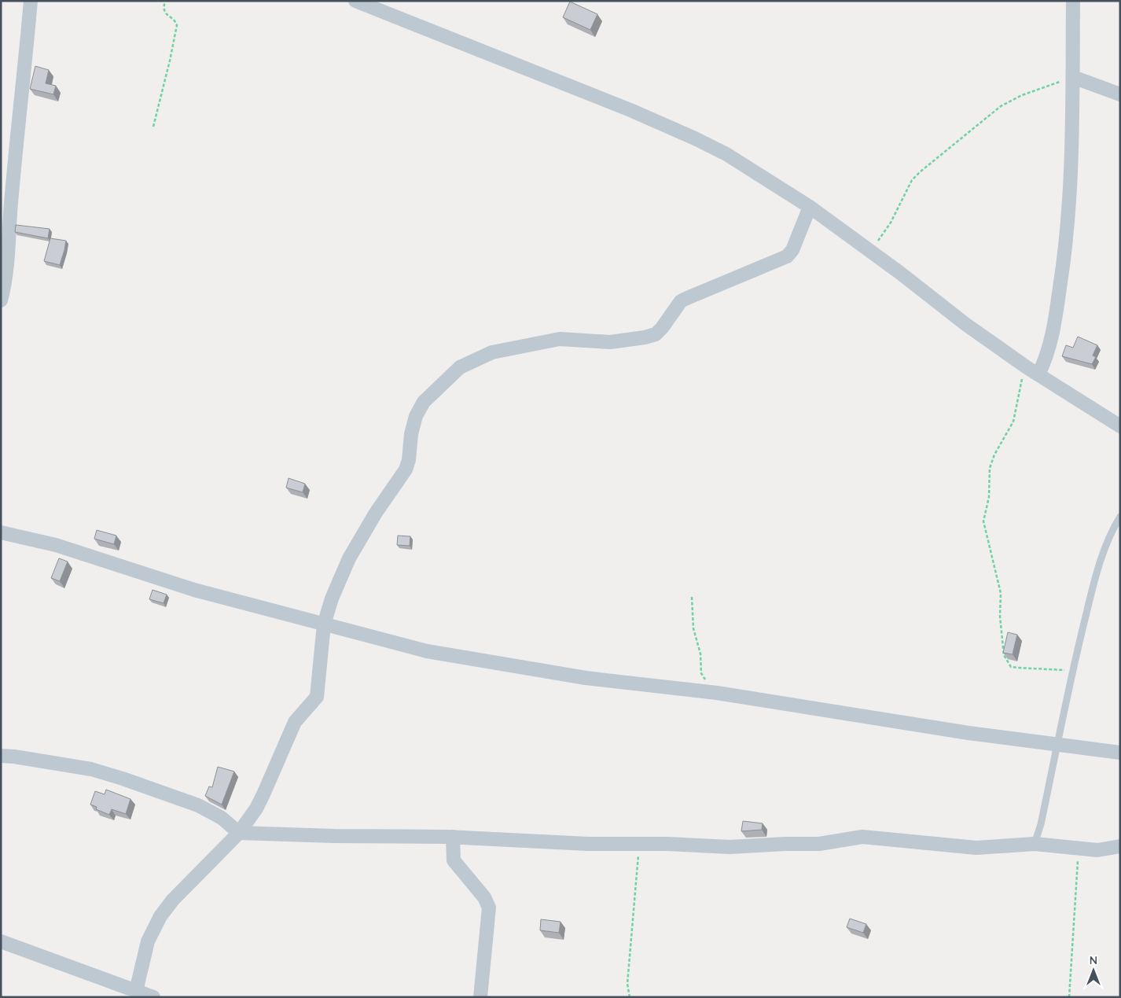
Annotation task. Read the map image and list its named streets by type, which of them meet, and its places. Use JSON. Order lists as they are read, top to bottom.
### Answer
{
  "north": "top"
}
